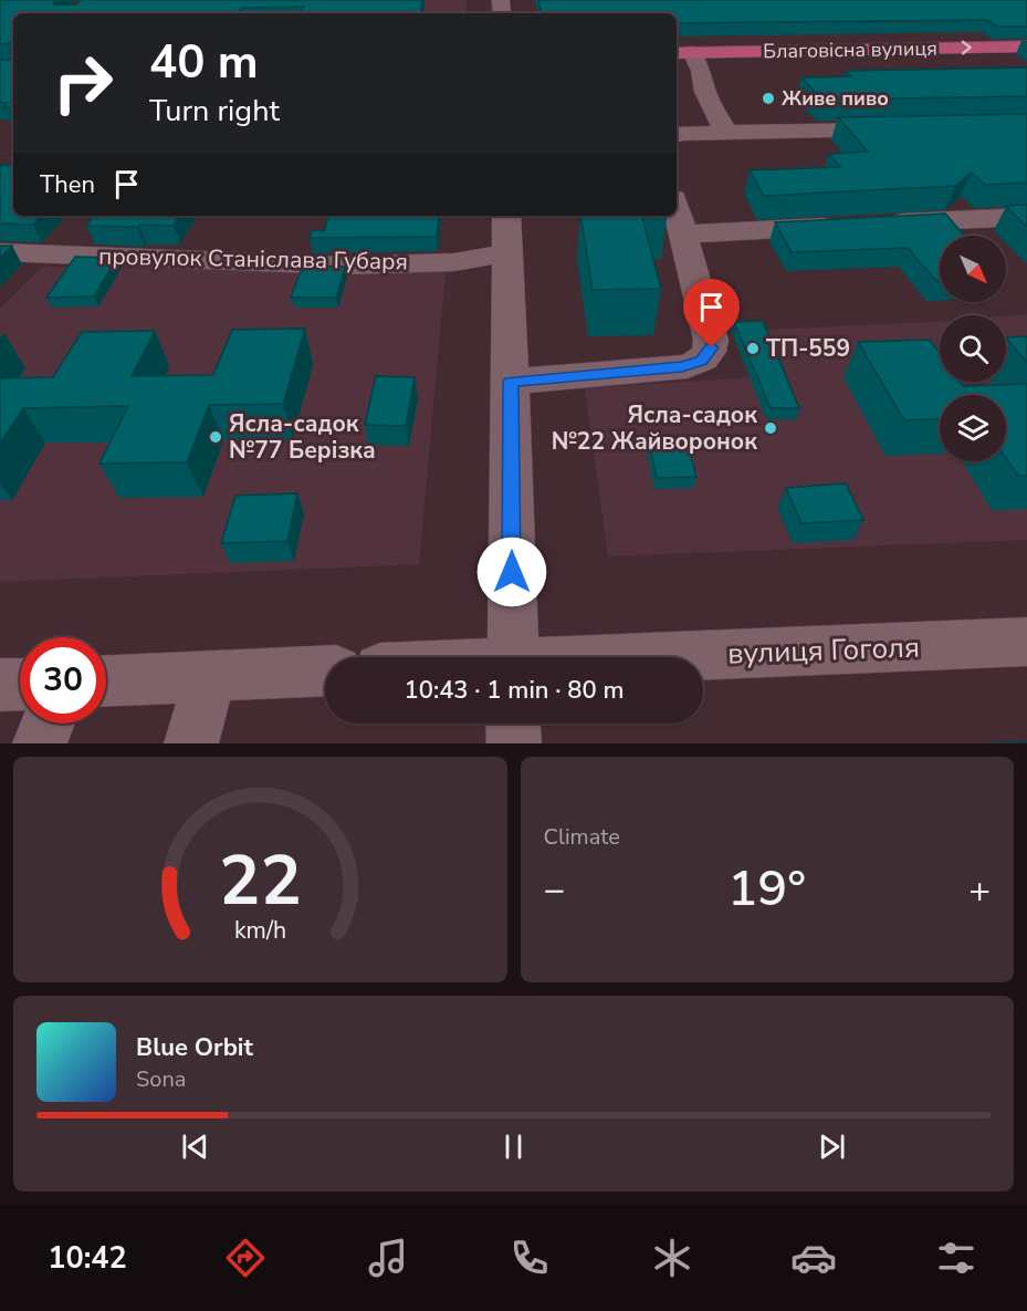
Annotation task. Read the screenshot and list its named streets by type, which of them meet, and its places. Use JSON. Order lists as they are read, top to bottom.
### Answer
{
  "streets": {
    "main road": ["Благовісна вулиця"],
    "street": ["провулок Станіслава Губаря", "вулиця Гоголя"]
  },
  "one_way": ["Благовісна вулиця"],
  "places": [
    "Живе пиво",
    "ТП-559",
    "Ясла-садок №22 Жайворонок",
    "Ясла-садок №77 Берізка"
  ],
  "north": "bottom right",
  "page": {
    "turn": ["40 m", "Turn right"],
    "then": "Then",
    "limit": "30",
    "trip": "10:43 · 1 min · 80 m",
    "tile": "Climate",
    "heat": ["−", "19°", "+"],
    "song": ["Blue Orbit", "Sona"],
    "tabs": "10:42",
    "gauge": ["22", "km/h"]
  }
}
